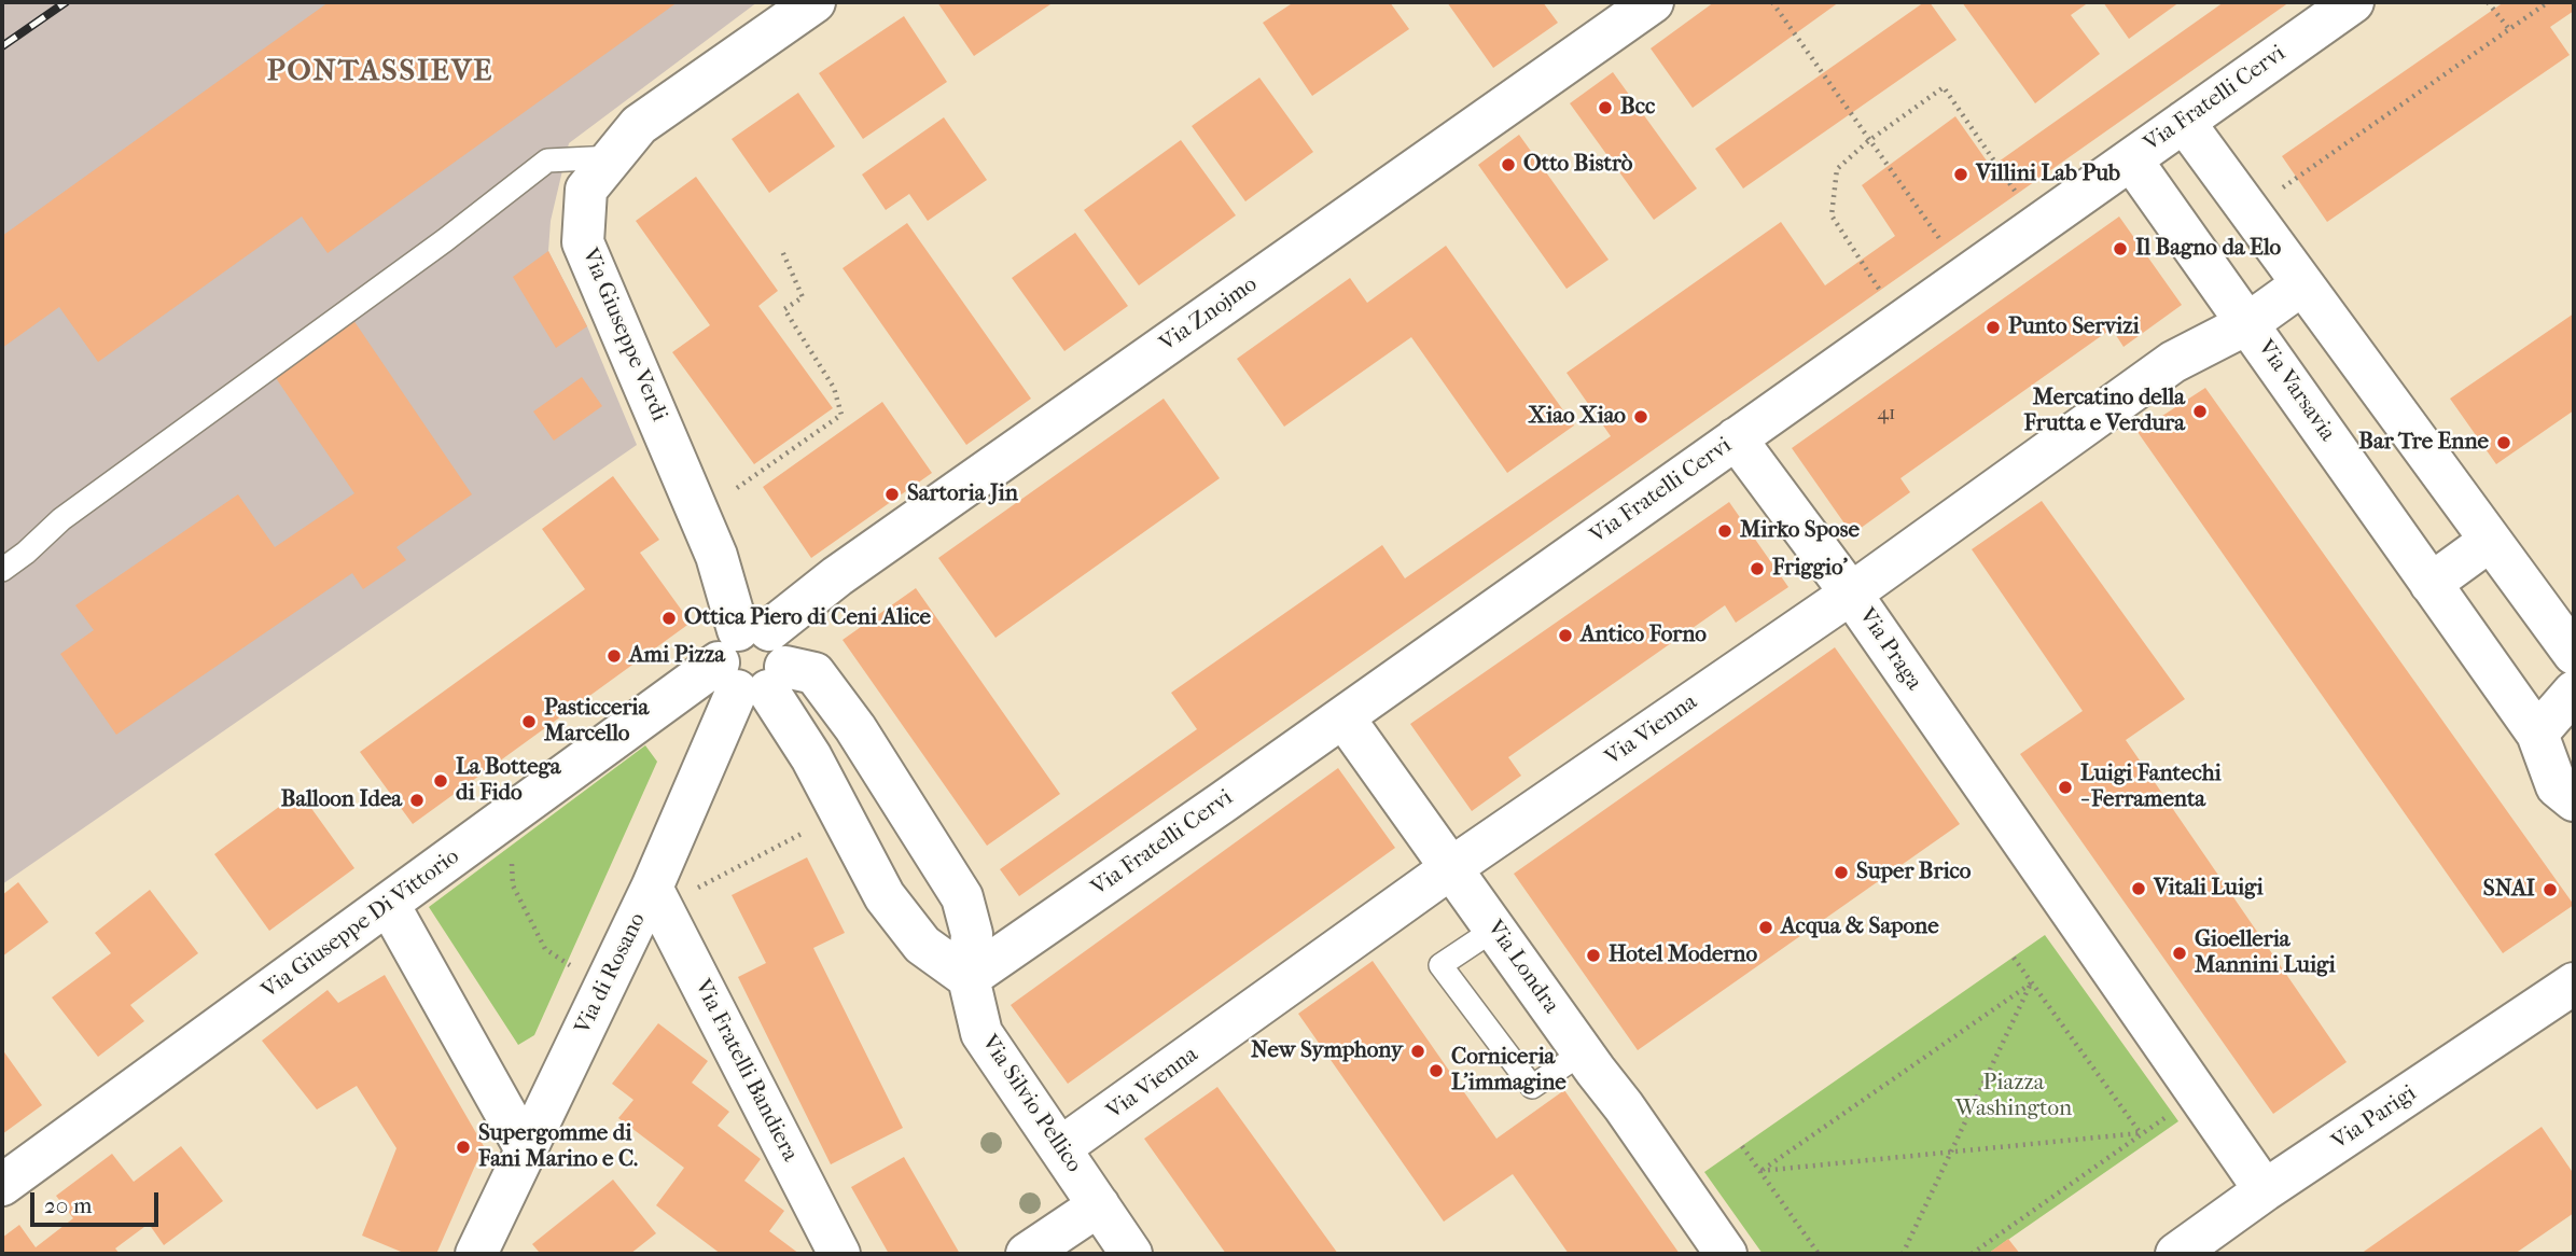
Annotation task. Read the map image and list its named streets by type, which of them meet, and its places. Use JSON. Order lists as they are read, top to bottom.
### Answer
{
  "streets": {
    "street": [
      "Via Fratelli Cervi",
      "Via Znojmo",
      "Via Giuseppe Verdi",
      "Via Varsavia",
      "Via Praga",
      "Via Vienna",
      "Via Giuseppe Di Vittorio",
      "Via Londra",
      "Via di Rosano",
      "Via Fratelli Bandiera",
      "Via Silvio Pellico",
      "Via Parigi"
    ]
  },
  "crossings": [
    ["Via Fratelli Cervi", "Via Varsavia"],
    ["Via Fratelli Cervi", "Via Praga"],
    ["Via Fratelli Cervi", "Via Londra"],
    ["Via Fratelli Cervi", "Via Silvio Pellico"],
    ["Via Znojmo", "Via Giuseppe Verdi"],
    ["Via Znojmo", "Via Giuseppe Di Vittorio"],
    ["Via Znojmo", "Via di Rosano"],
    ["Via Znojmo", "Via Silvio Pellico"],
    ["Via Giuseppe Verdi", "Via Giuseppe Di Vittorio"],
    ["Via Giuseppe Verdi", "Via di Rosano"],
    ["Via Giuseppe Verdi", "Via Silvio Pellico"],
    ["Via Varsavia", "Via Vienna"],
    ["Via Praga", "Via Vienna"],
    ["Via Praga", "Via Parigi"],
    ["Via Vienna", "Via Londra"],
    ["Via Vienna", "Via Silvio Pellico"],
    ["Via Giuseppe Di Vittorio", "Via di Rosano"],
    ["Via Giuseppe Di Vittorio", "Via Silvio Pellico"],
    ["Via di Rosano", "Via Fratelli Bandiera"],
    ["Via di Rosano", "Via Silvio Pellico"]
  ],
  "districts": ["PONTASSIEVE"],
  "parks": ["Piazza Washington"],
  "places": [
    "Bcc",
    "Otto Bistrò",
    "Villini Lab Pub",
    "Il Bagno da Elo",
    "Punto Servizi",
    "Mercatino della Frutta e Verdura",
    "Xiao Xiao",
    "Bar Tre Enne",
    "Sartoria Jin",
    "Mirko Spose",
    "Friggio’",
    "Ottica Piero di Ceni Alice",
    "Antico Forno",
    "Ami Pizza",
    "Pasticceria Marcello",
    "La Bottega di Fido",
    "Luigi Fantechi - Ferramenta",
    "Balloon Idea",
    "Super Brico",
    "Vitali Luigi",
    "SNAI",
    "Acqua & Sapone",
    "Gioelleria Mannini Luigi",
    "Hotel Moderno",
    "New Symphony",
    "Corniceria L'immagine",
    "Supergomme di Fani Marino e C."
  ],
  "house_numbers": ["41"],
  "scale_bar": "20 m"
}
